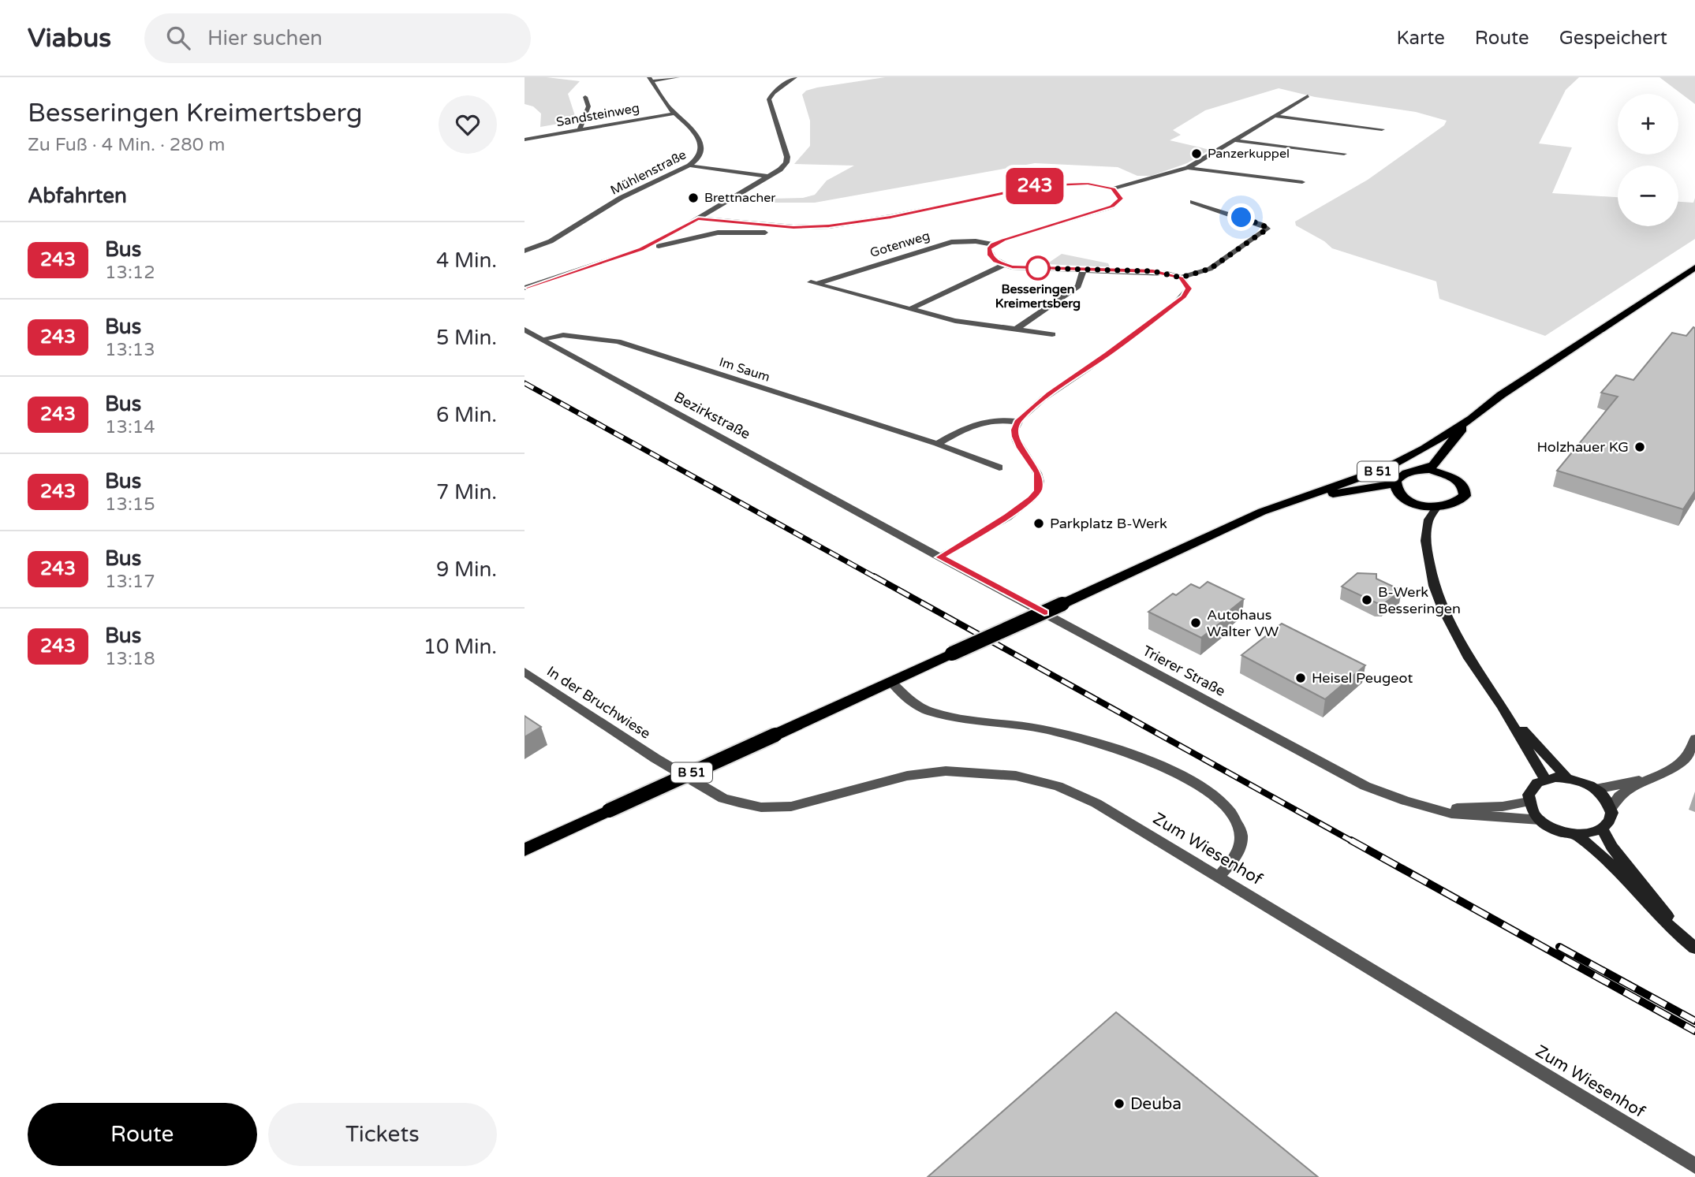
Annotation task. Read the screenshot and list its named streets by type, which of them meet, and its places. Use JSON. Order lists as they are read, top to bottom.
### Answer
{
  "streets": {
    "main road": ["B 51"],
    "street": [
      "Sandsteinweg",
      "Mühlenstraße",
      "Gotenweg",
      "Im Saum",
      "Bezirkstraße",
      "Trierer Straße",
      "In der Bruchwiese",
      "Zum Wiesenhof"
    ]
  },
  "crossings": [
    ["Sandsteinweg", "Mühlenstraße"],
    ["Im Saum", "Bezirkstraße"],
    ["Bezirkstraße", "Trierer Straße"],
    ["In der Bruchwiese", "Zum Wiesenhof"]
  ],
  "places": [
    "Panzerkuppel",
    "Brettnacher",
    "Besseringen Kreimertsberg",
    "Holzhauer KG",
    "Parkplatz B-Werk",
    "B-Werk Besseringen",
    "Autohaus Walter VW",
    "Heisel Peugeot",
    "Deuba"
  ],
  "lines": ["bus line 243"],
  "page": {
    "header": "Viabus",
    "search": "Hier suchen",
    "nav": ["Karte", "Route", "Gespeichert"],
    "heading": [
      ["Besseringen Kreimertsberg", "Zu Fuß · 4 Min. · 280 m"],
      "Abfahrten"
    ],
    "on_map": "243",
    "map_buttons": ["+", "−"],
    "list": [
      {
        "mark": "243",
        "name": "Bus",
        "note": "13:12",
        "value": "4 Min."
      },
      {
        "mark": "243",
        "name": "Bus",
        "note": "13:13",
        "value": "5 Min."
      },
      {
        "mark": "243",
        "name": "Bus",
        "note": "13:14",
        "value": "6 Min."
      },
      {
        "mark": "243",
        "name": "Bus",
        "note": "13:15",
        "value": "7 Min."
      },
      {
        "mark": "243",
        "name": "Bus",
        "note": "13:17",
        "value": "9 Min."
      },
      {
        "mark": "243",
        "name": "Bus",
        "note": "13:18",
        "value": "10 Min."
      }
    ],
    "buttons": ["Route", "Tickets"]
  }
}
